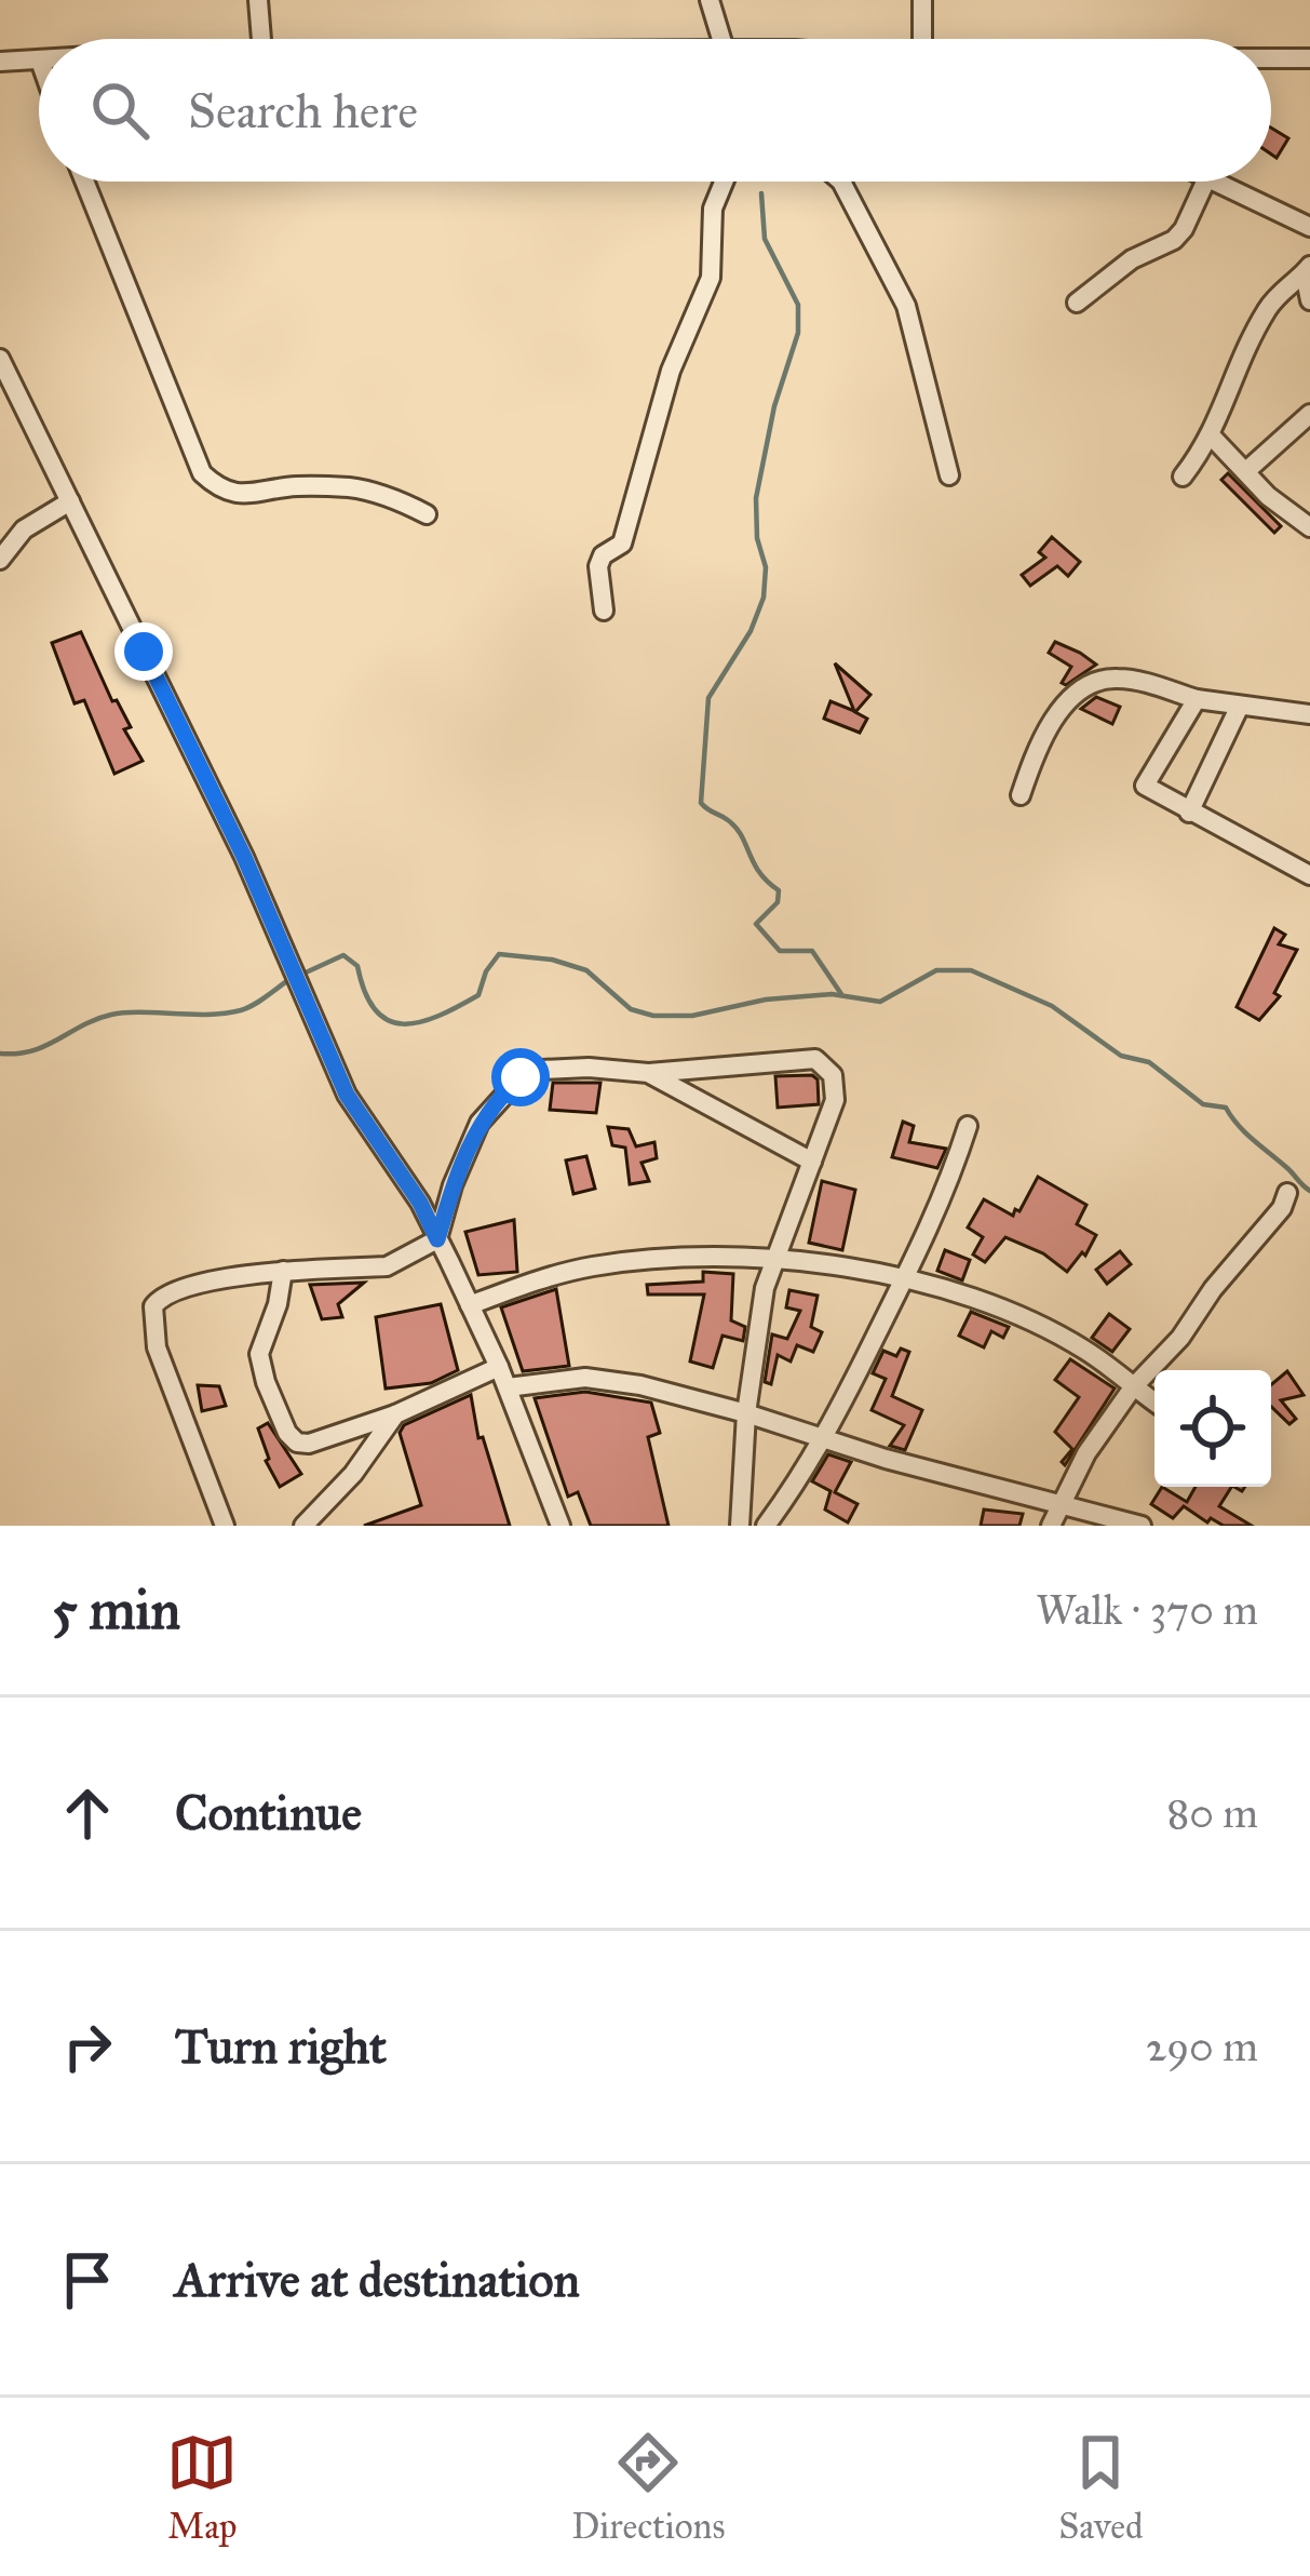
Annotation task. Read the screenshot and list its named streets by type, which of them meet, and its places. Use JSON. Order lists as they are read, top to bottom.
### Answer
{
  "page": {
    "search": "Search here",
    "heading": ["5 min", "Walk · 370 m"],
    "list": [
      ["Continue", "80 m"],
      ["Turn right", "290 m"],
      "Arrive at destination"
    ],
    "nav": ["Map", "Directions", "Saved"]
  }
}
